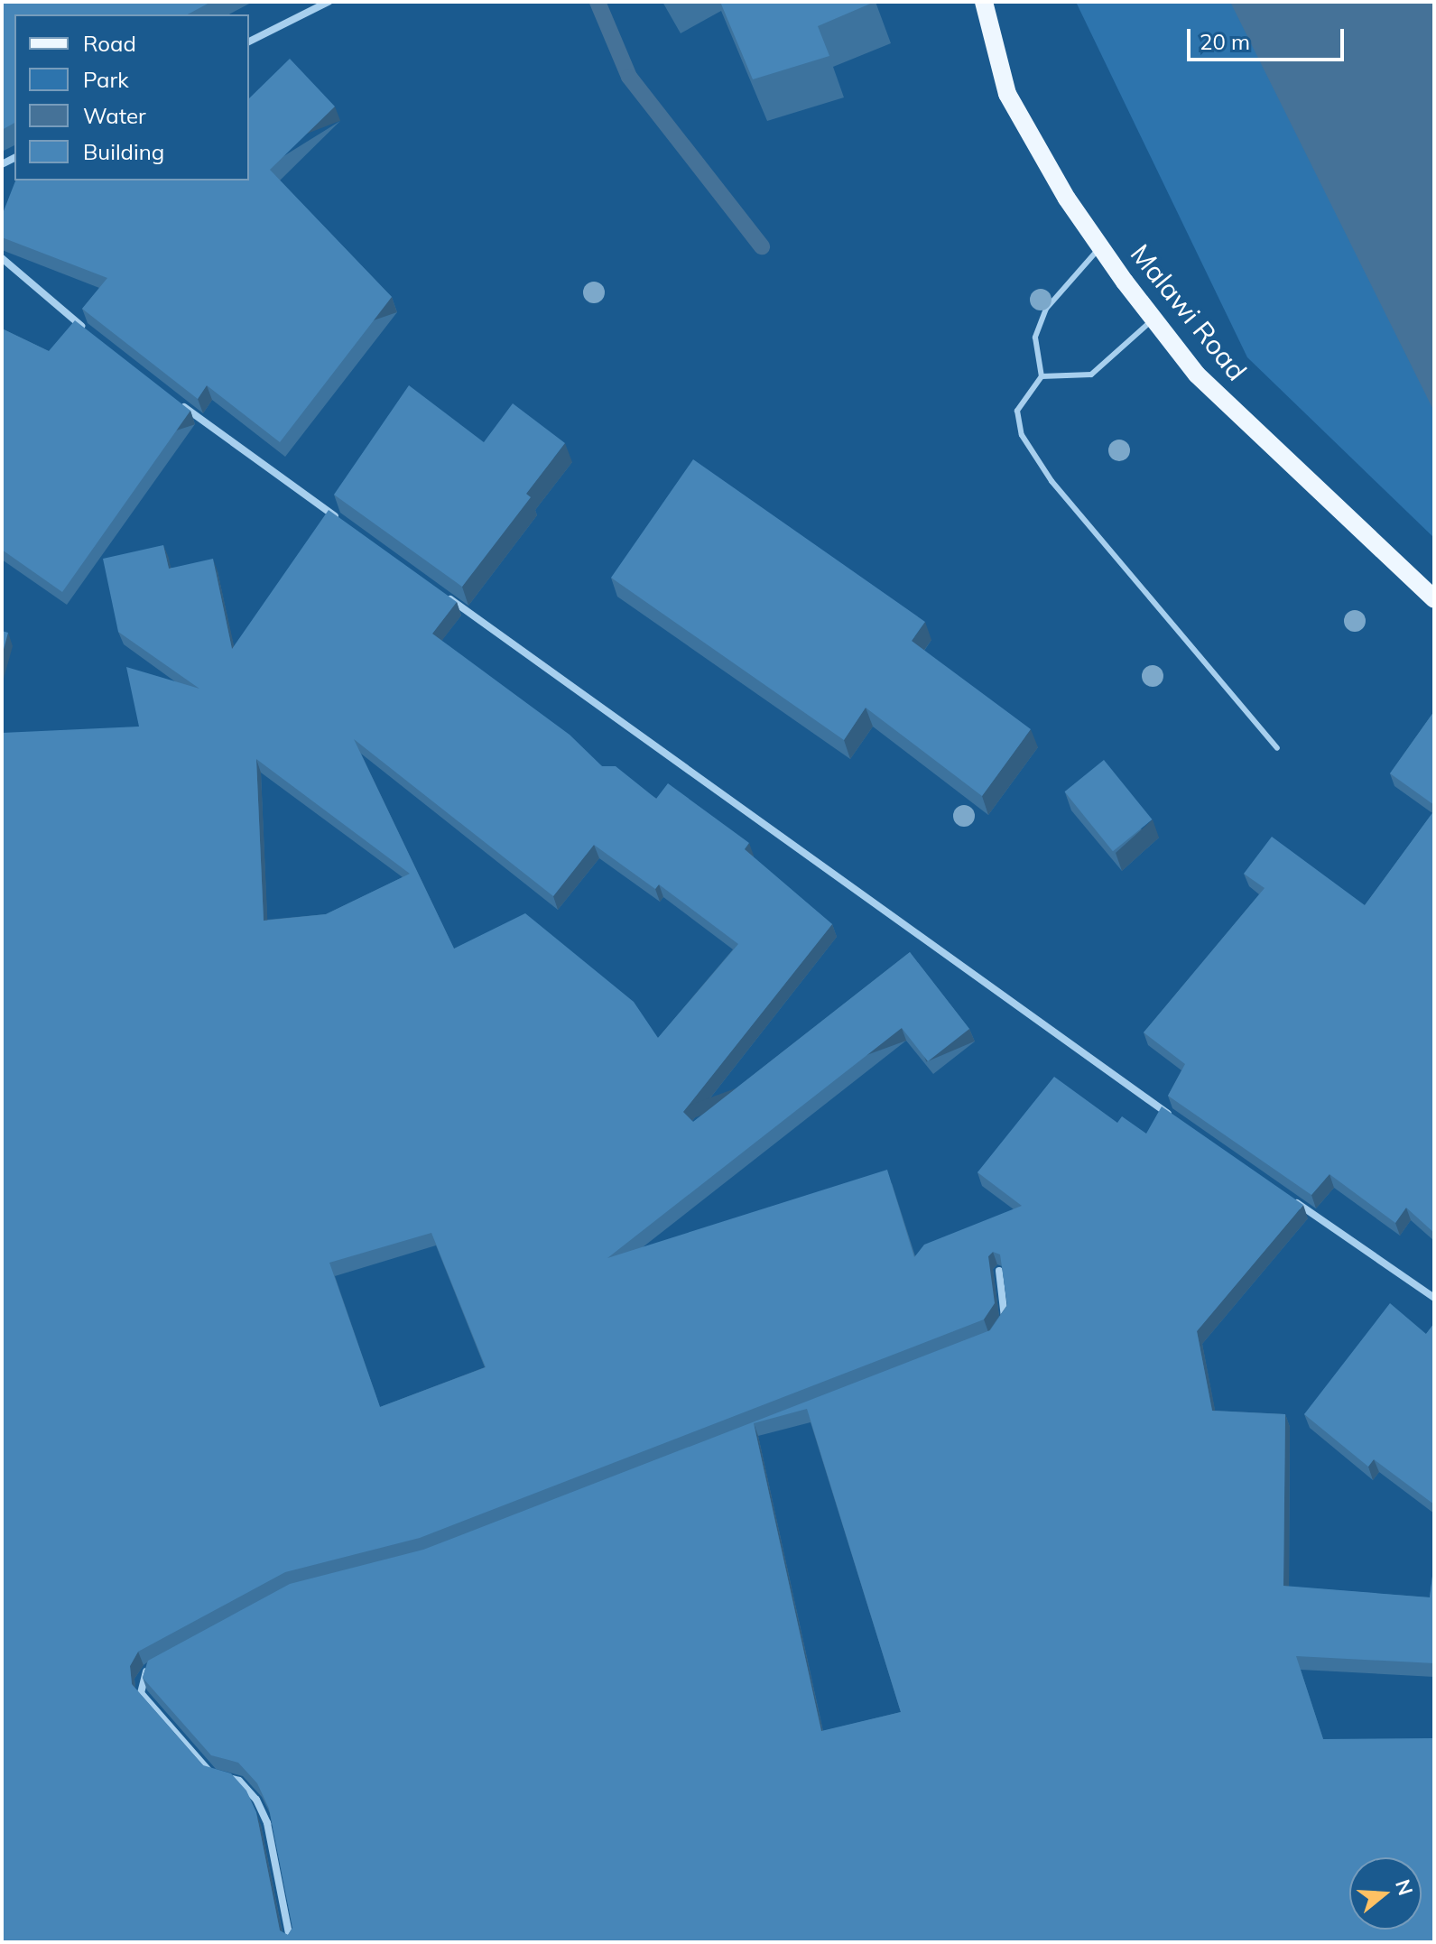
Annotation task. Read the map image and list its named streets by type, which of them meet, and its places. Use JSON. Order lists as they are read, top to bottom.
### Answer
{
  "streets": {
    "main road": ["Malawi Road"]
  },
  "legend": [
    "Road",
    "Park",
    "Water",
    "Building"
  ],
  "scale_bar": "20 m",
  "north": "right"
}
